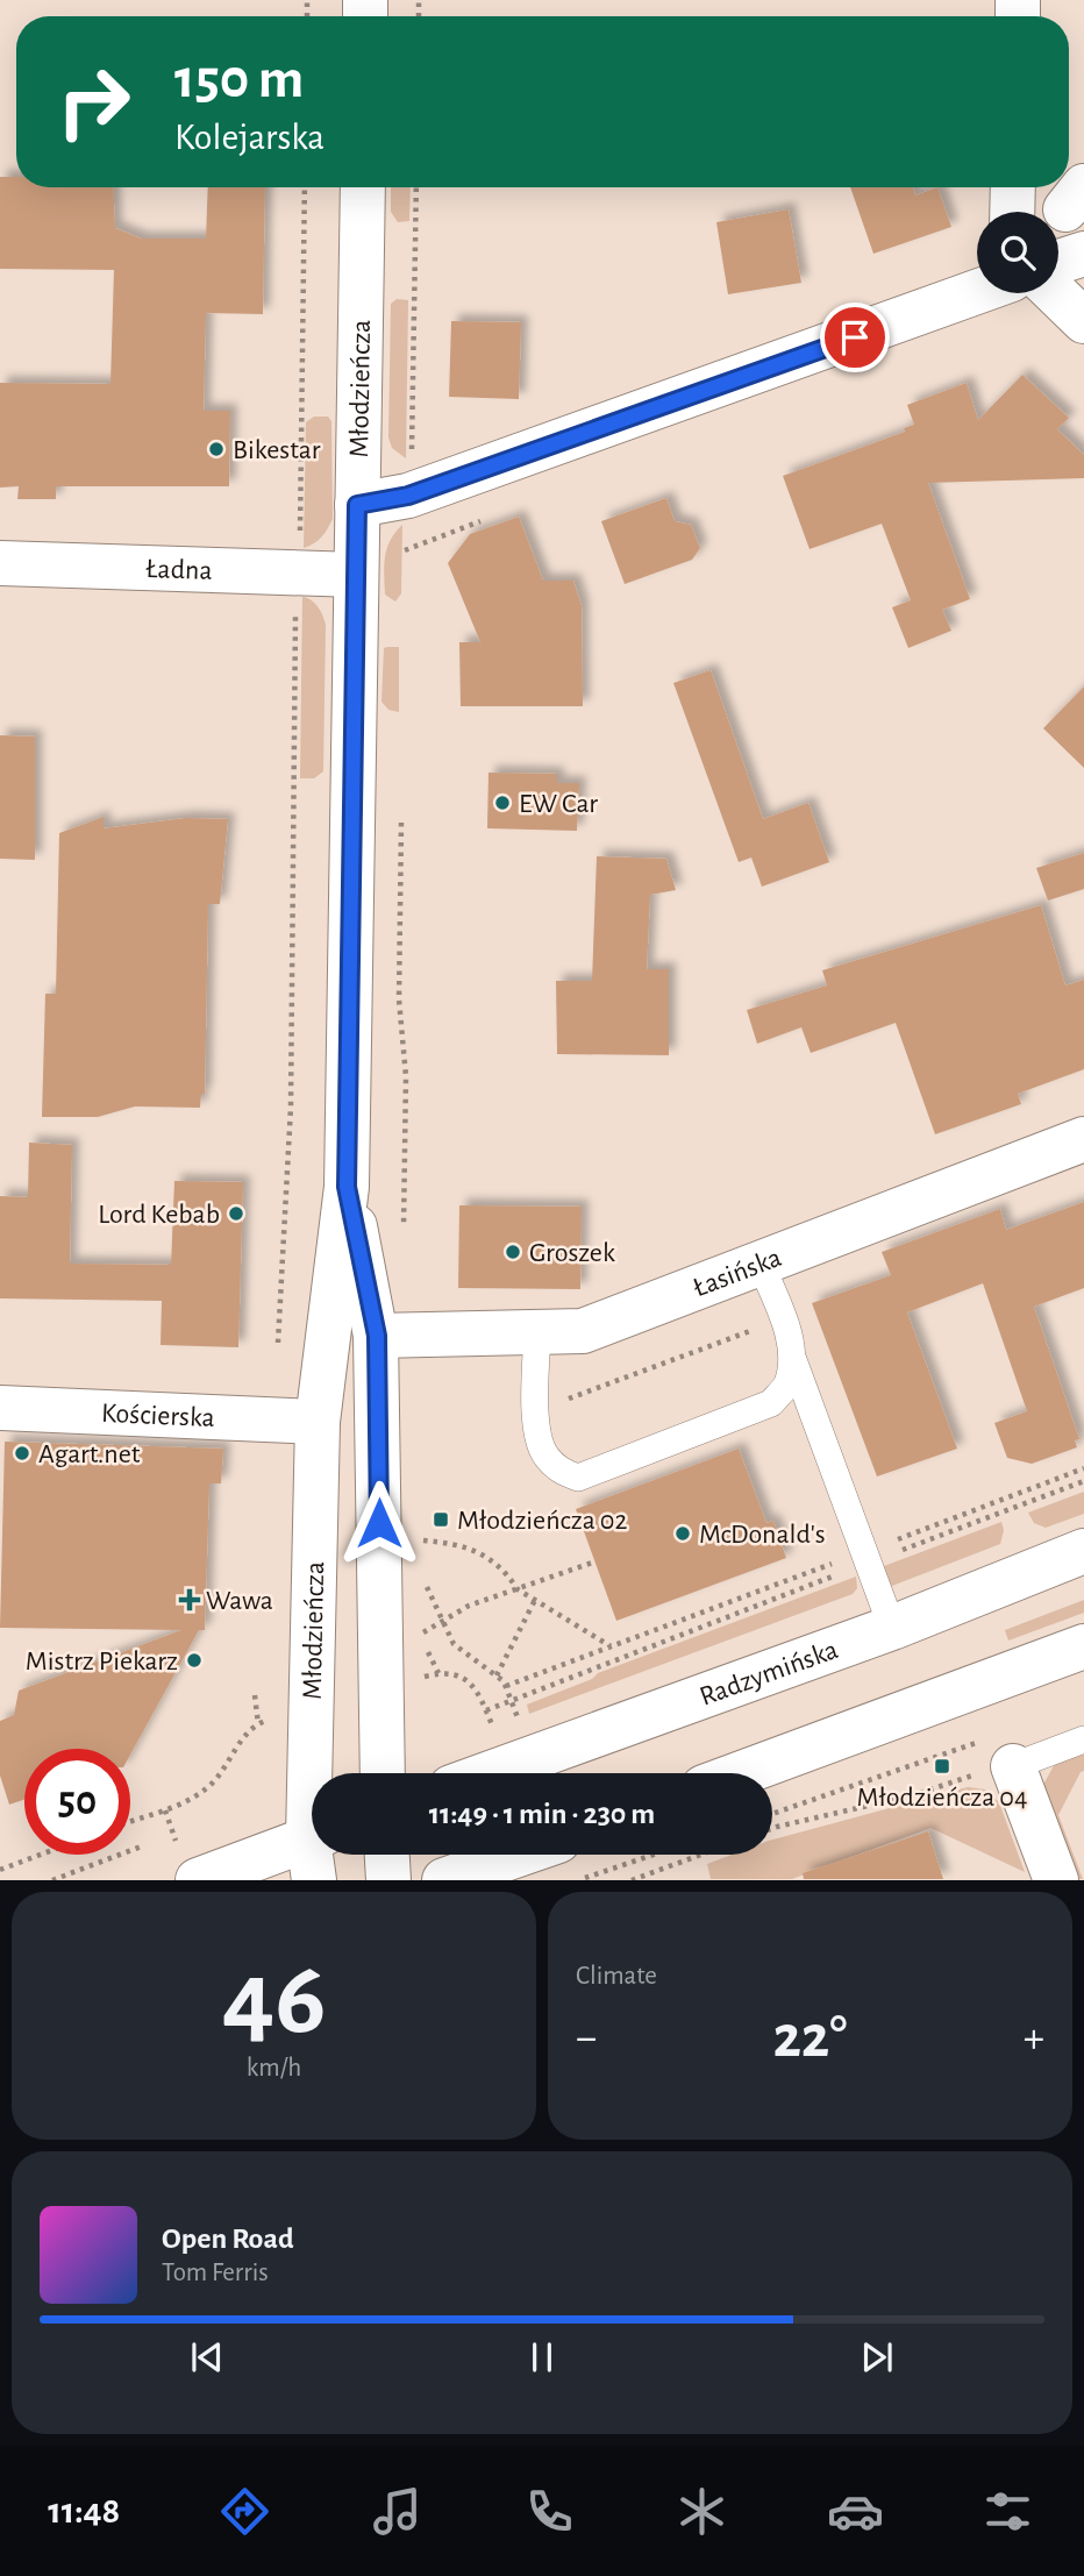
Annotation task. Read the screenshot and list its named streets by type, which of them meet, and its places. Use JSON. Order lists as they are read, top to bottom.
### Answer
{
  "streets": {
    "main road": [
      "Młodzieńcza",
      "Ładna",
      "Łasińska",
      "Kościerska",
      "Radzymińska"
    ]
  },
  "crossings": [
    ["Młodzieńcza", "Ładna"],
    ["Młodzieńcza", "Łasińska"],
    ["Młodzieńcza", "Kościerska"]
  ],
  "places": {
    "other": [
      "Bikestar",
      "EW Car",
      "Lord Kebab",
      "Groszek",
      "Agart.net",
      "McDonald's",
      "Mistrz Piekarz"
    ],
    "transit": ["Młodzieńcza 02", "Młodzieńcza 04"],
    "health": ["Wawa"]
  },
  "page": {
    "turn": ["150 m", "Kolejarska"],
    "limit": "50",
    "trip": "11:49 · 1 min · 230 m",
    "tile": [
      ["46", "km/h"],
      "Climate"
    ],
    "heat": ["−", "22°", "+"],
    "song": ["Open Road", "Tom Ferris"],
    "tabs": "11:48"
  }
}
